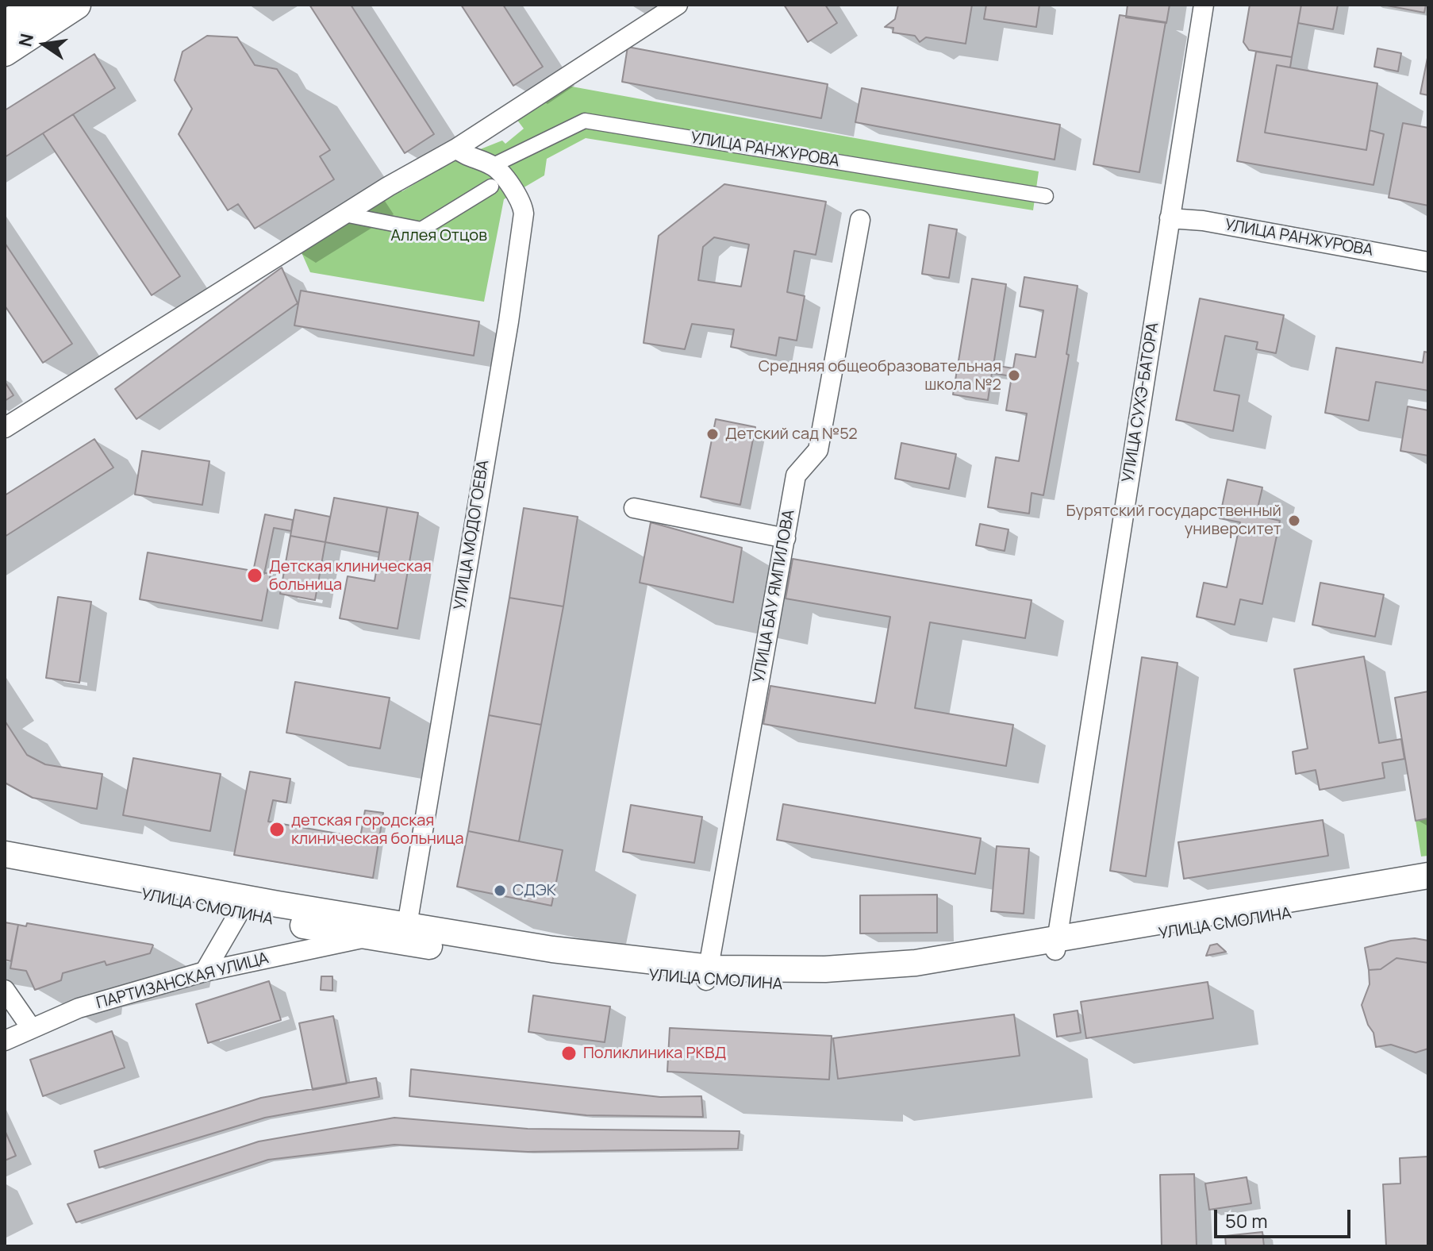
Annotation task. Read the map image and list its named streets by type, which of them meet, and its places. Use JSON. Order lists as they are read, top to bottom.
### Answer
{
  "streets": {
    "main road": ["УЛИЦА СМОЛИНА"],
    "street": [
      "УЛИЦА РАНЖУРОВА",
      "УЛИЦА СУХЭ-БАТОРА",
      "УЛИЦА МОДОГОЕВА",
      "УЛИЦА БАУ ЯМПИЛОВА",
      "ПАРТИЗАНСКАЯ УЛИЦА"
    ]
  },
  "crossings": [
    ["УЛИЦА РАНЖУРОВА", "УЛИЦА СУХЭ-БАТОРА"],
    ["УЛИЦА РАНЖУРОВА", "УЛИЦА МОДОГОЕВА"],
    ["УЛИЦА СУХЭ-БАТОРА", "УЛИЦА СМОЛИНА"],
    ["УЛИЦА МОДОГОЕВА", "УЛИЦА СМОЛИНА"],
    ["УЛИЦА БАУ ЯМПИЛОВА", "УЛИЦА СМОЛИНА"],
    ["УЛИЦА СМОЛИНА", "ПАРТИЗАНСКАЯ УЛИЦА"]
  ],
  "parks": ["Аллея Отцов"],
  "places": [
    "Средняя общеобразовательная школа №2",
    "Детский сад №52",
    "Бурятский государственный университет",
    "Детская клиническая больница",
    "детская городская клиническая больница",
    "СДЭК",
    "Поликлиника РКВД"
  ],
  "scale_bar": "50 m",
  "north": "left"
}
